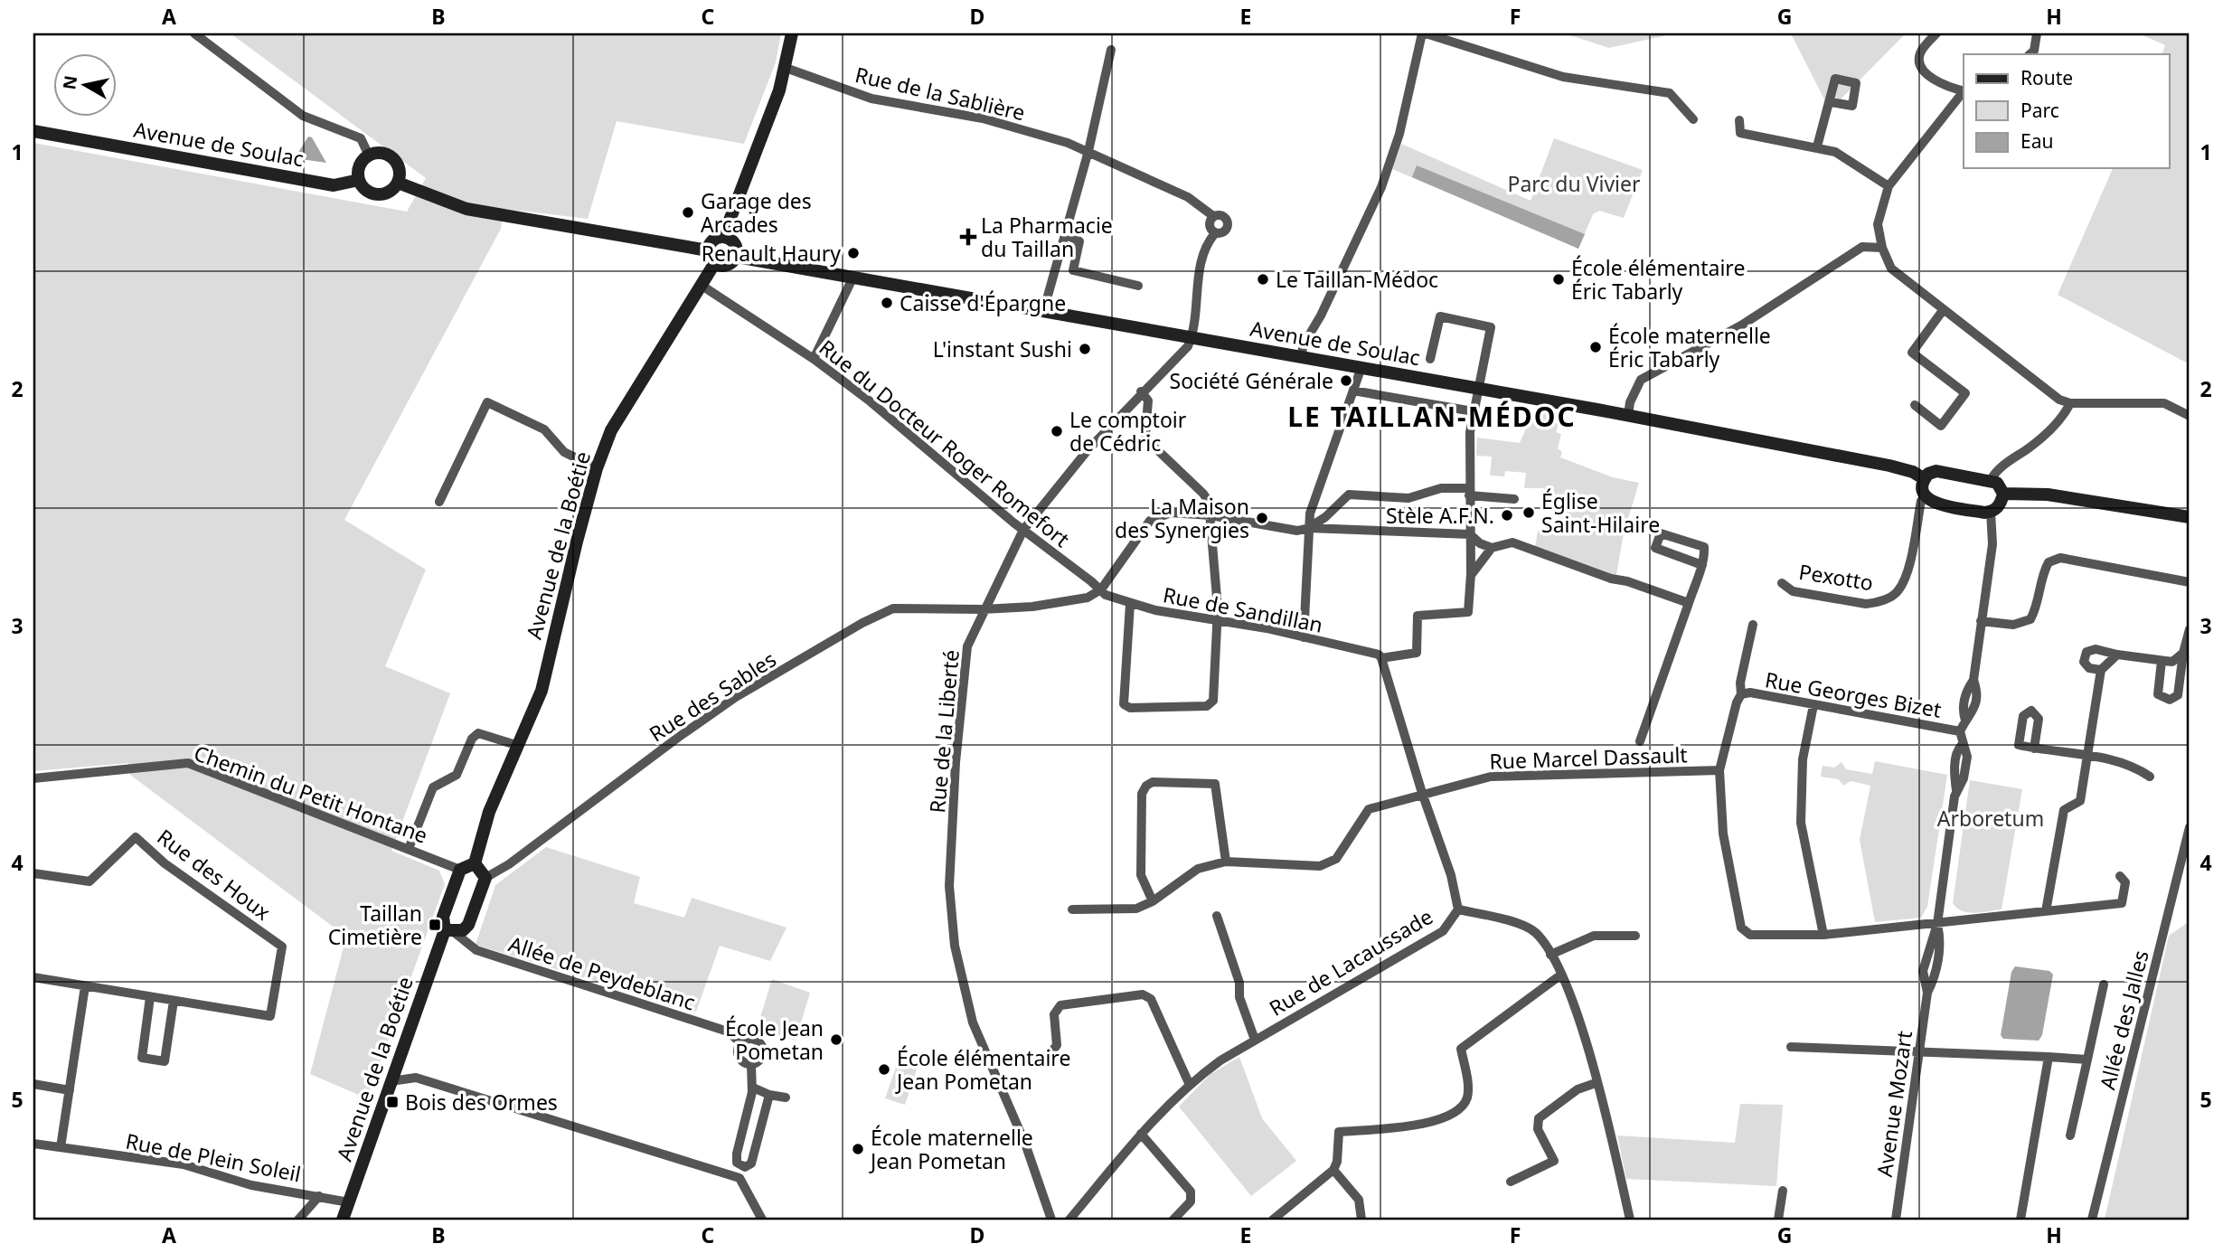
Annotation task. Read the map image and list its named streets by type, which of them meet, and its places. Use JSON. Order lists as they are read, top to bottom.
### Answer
{
  "streets": {
    "main road": ["Avenue de Soulac", "Avenue de la Boétie"],
    "street": [
      "Rue de la Sablière",
      "Rue du Docteur Roger Romefort",
      "Pexotto",
      "Rue de Sandillan",
      "Rue Georges Bizet",
      "Rue des Sables",
      "Rue de la Liberté",
      "Rue Marcel Dassault",
      "Chemin du Petit Hontane",
      "Rue des Houx",
      "Rue de Lacaussade",
      "Allée de Peydeblanc",
      "Allée des Jalles",
      "Avenue Mozart",
      "Rue de Plein Soleil"
    ]
  },
  "crossings": [
    ["Avenue de Soulac", "Avenue de la Boétie"],
    ["Avenue de Soulac", "Rue de la Liberté"],
    ["Rue du Docteur Roger Romefort", "Avenue de la Boétie"],
    ["Rue du Docteur Roger Romefort", "Rue de Sandillan"],
    ["Rue du Docteur Roger Romefort", "Rue des Sables"],
    ["Rue du Docteur Roger Romefort", "Rue de la Liberté"],
    ["Avenue de la Boétie", "Allée de Peydeblanc"],
    ["Avenue de la Boétie", "Rue de Plein Soleil"],
    ["Rue de Sandillan", "Rue des Sables"],
    ["Rue de Sandillan", "Rue de Lacaussade"],
    ["Rue Georges Bizet", "Avenue Mozart"],
    ["Rue des Sables", "Rue de la Liberté"],
    ["Rue Marcel Dassault", "Rue de Lacaussade"]
  ],
  "districts": ["LE TAILLAN-MÉDOC"],
  "parks": ["Parc du Vivier", "Arboretum"],
  "places": {
    "other": [
      "Garage des Arcades",
      "Renault Haury",
      "Le Taillan-Médoc",
      "École élémentaire Éric Tabarly",
      "Caisse d'Épargne",
      "École maternelle Éric Tabarly",
      "L'instant Sushi",
      "Société Générale",
      "Le comptoir de Cédric",
      "Église Saint-Hilaire",
      "Stèle A.F.N.",
      "La Maison des Synergies",
      "École Jean Pometan",
      "École élémentaire Jean Pometan",
      "École maternelle Jean Pometan"
    ],
    "health": ["La Pharmacie du Taillan"],
    "transit": ["Taillan Cimetière", "Bois des Ormes"]
  },
  "legend": ["Route", "Parc", "Eau"],
  "north": "left",
  "grid": {
    "columns": [
      "A",
      "B",
      "C",
      "D",
      "E",
      "F",
      "G",
      "H"
    ],
    "rows": [
      "1",
      "2",
      "3",
      "4",
      "5"
    ]
  }
}
